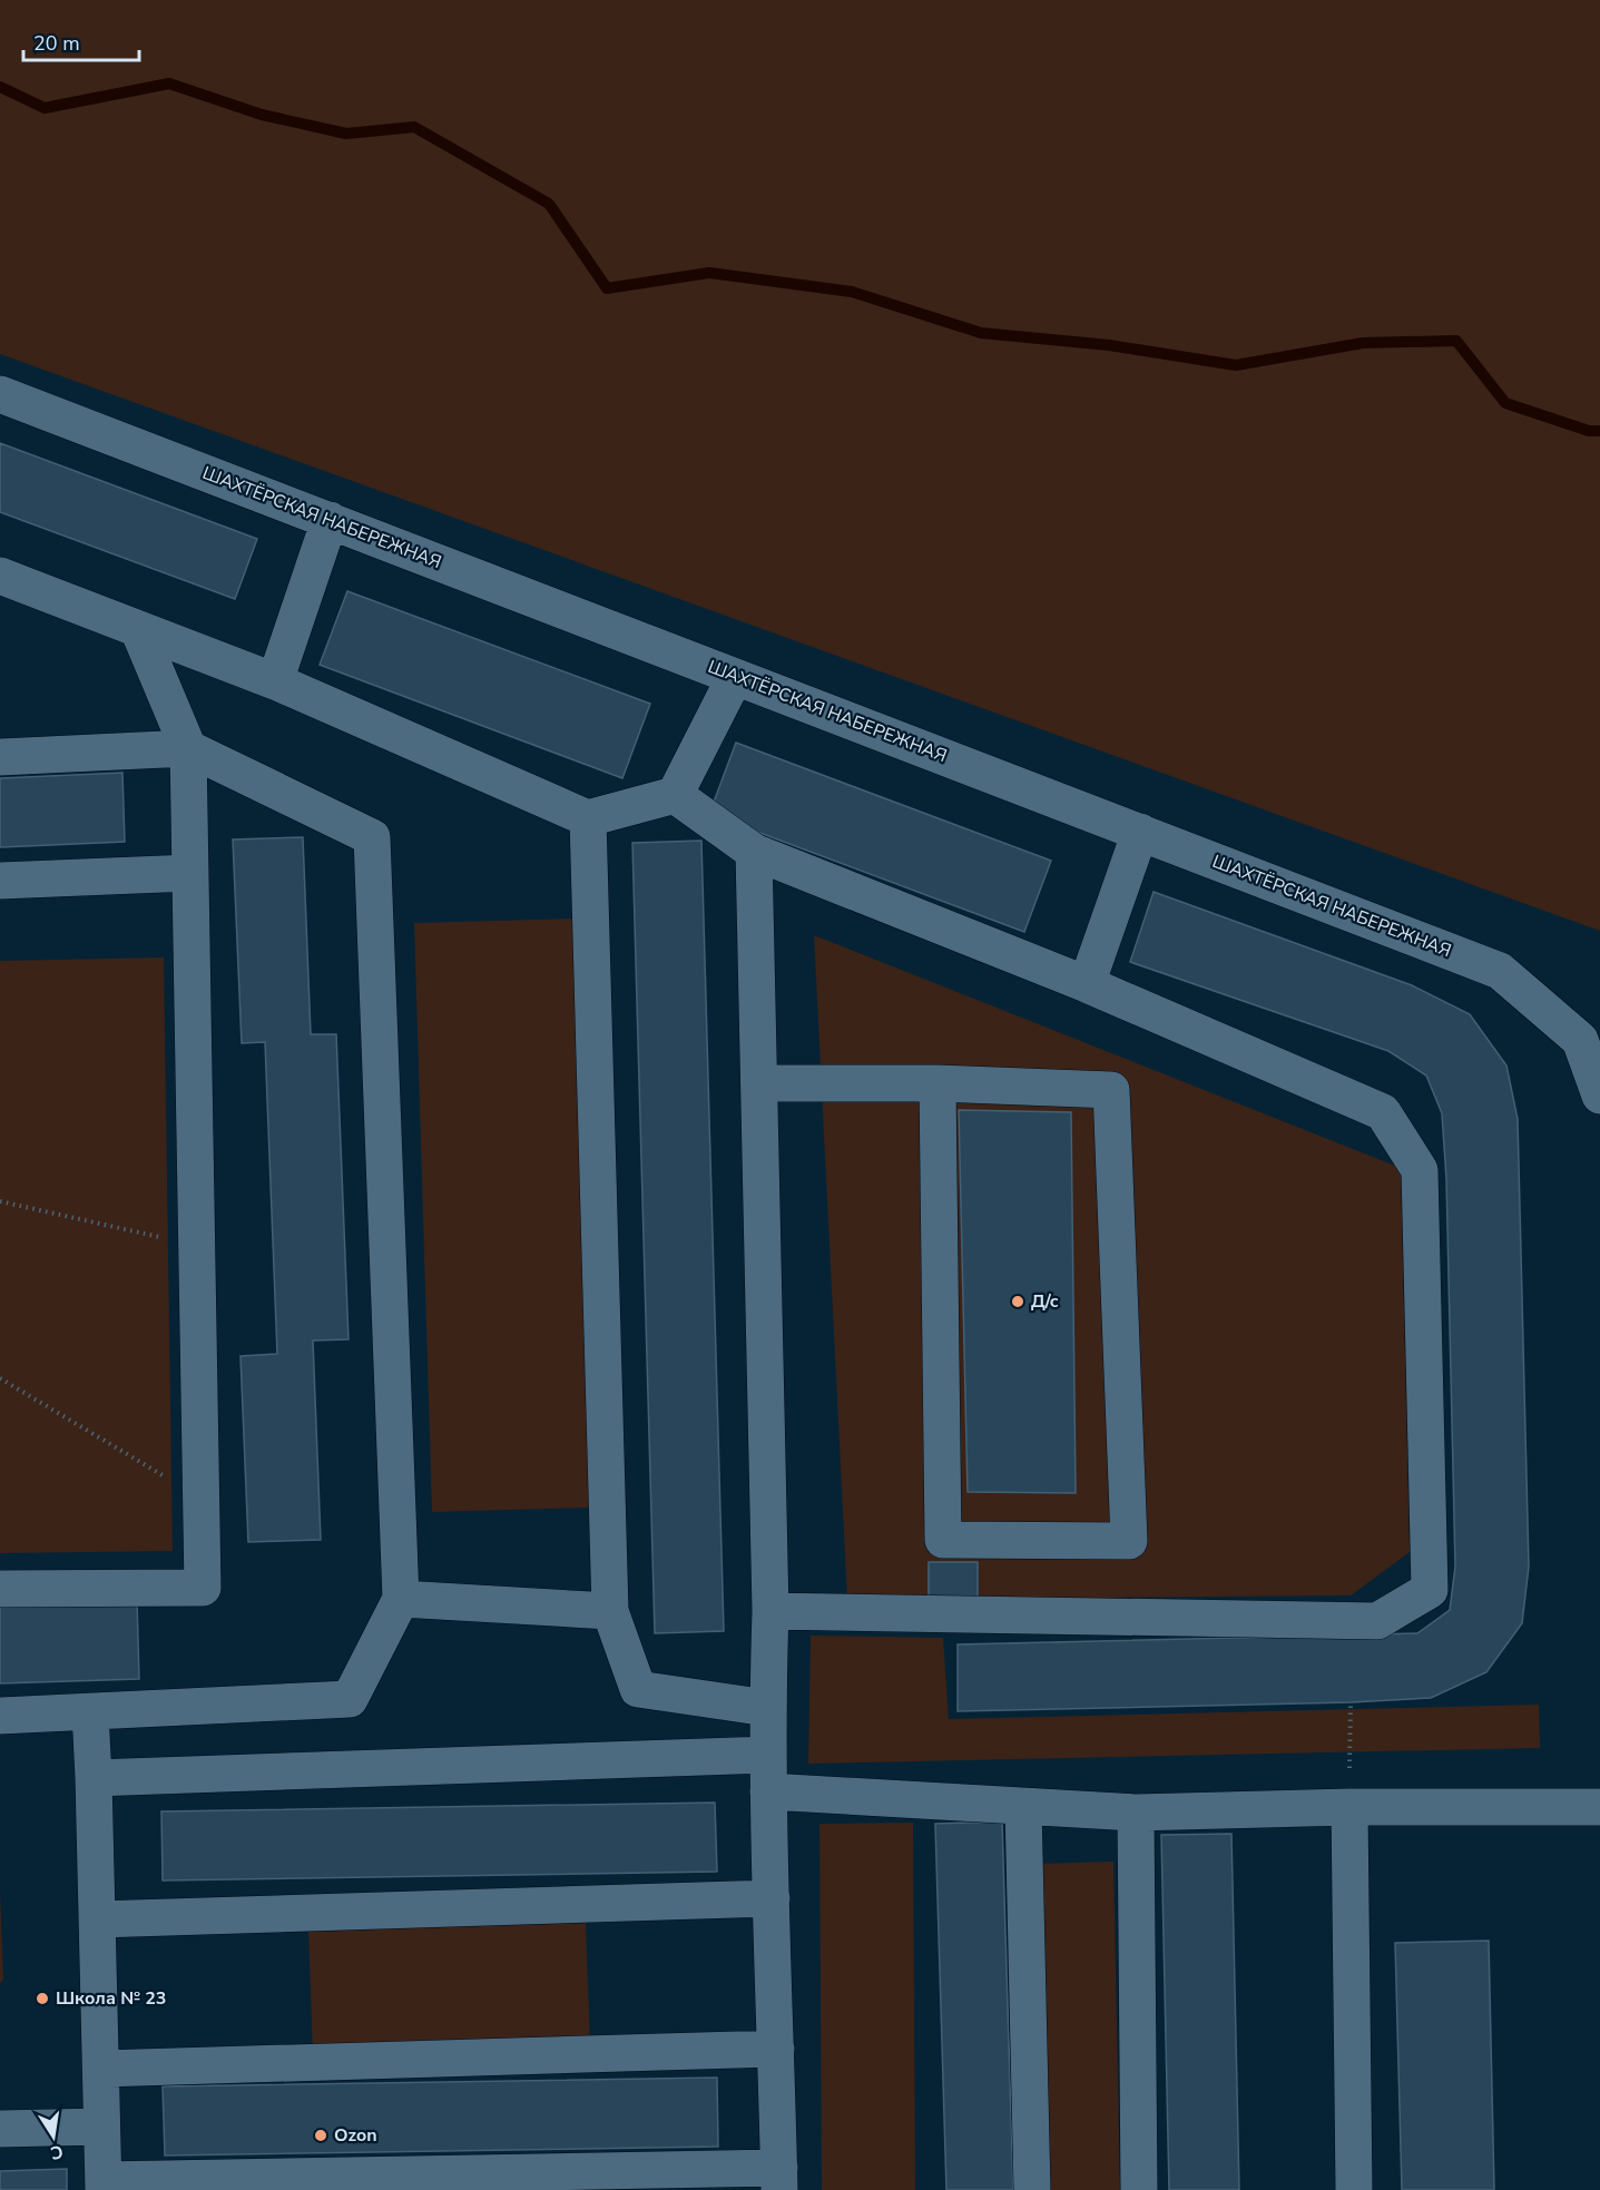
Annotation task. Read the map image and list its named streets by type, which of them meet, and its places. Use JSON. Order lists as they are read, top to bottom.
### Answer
{
  "streets": {
    "street": ["ШАХТЁРСКАЯ НАБЕРЕЖНАЯ"]
  },
  "places": ["Д/с", "Школа № 23", "Ozon"],
  "scale_bar": "20 m",
  "north": "bottom"
}
